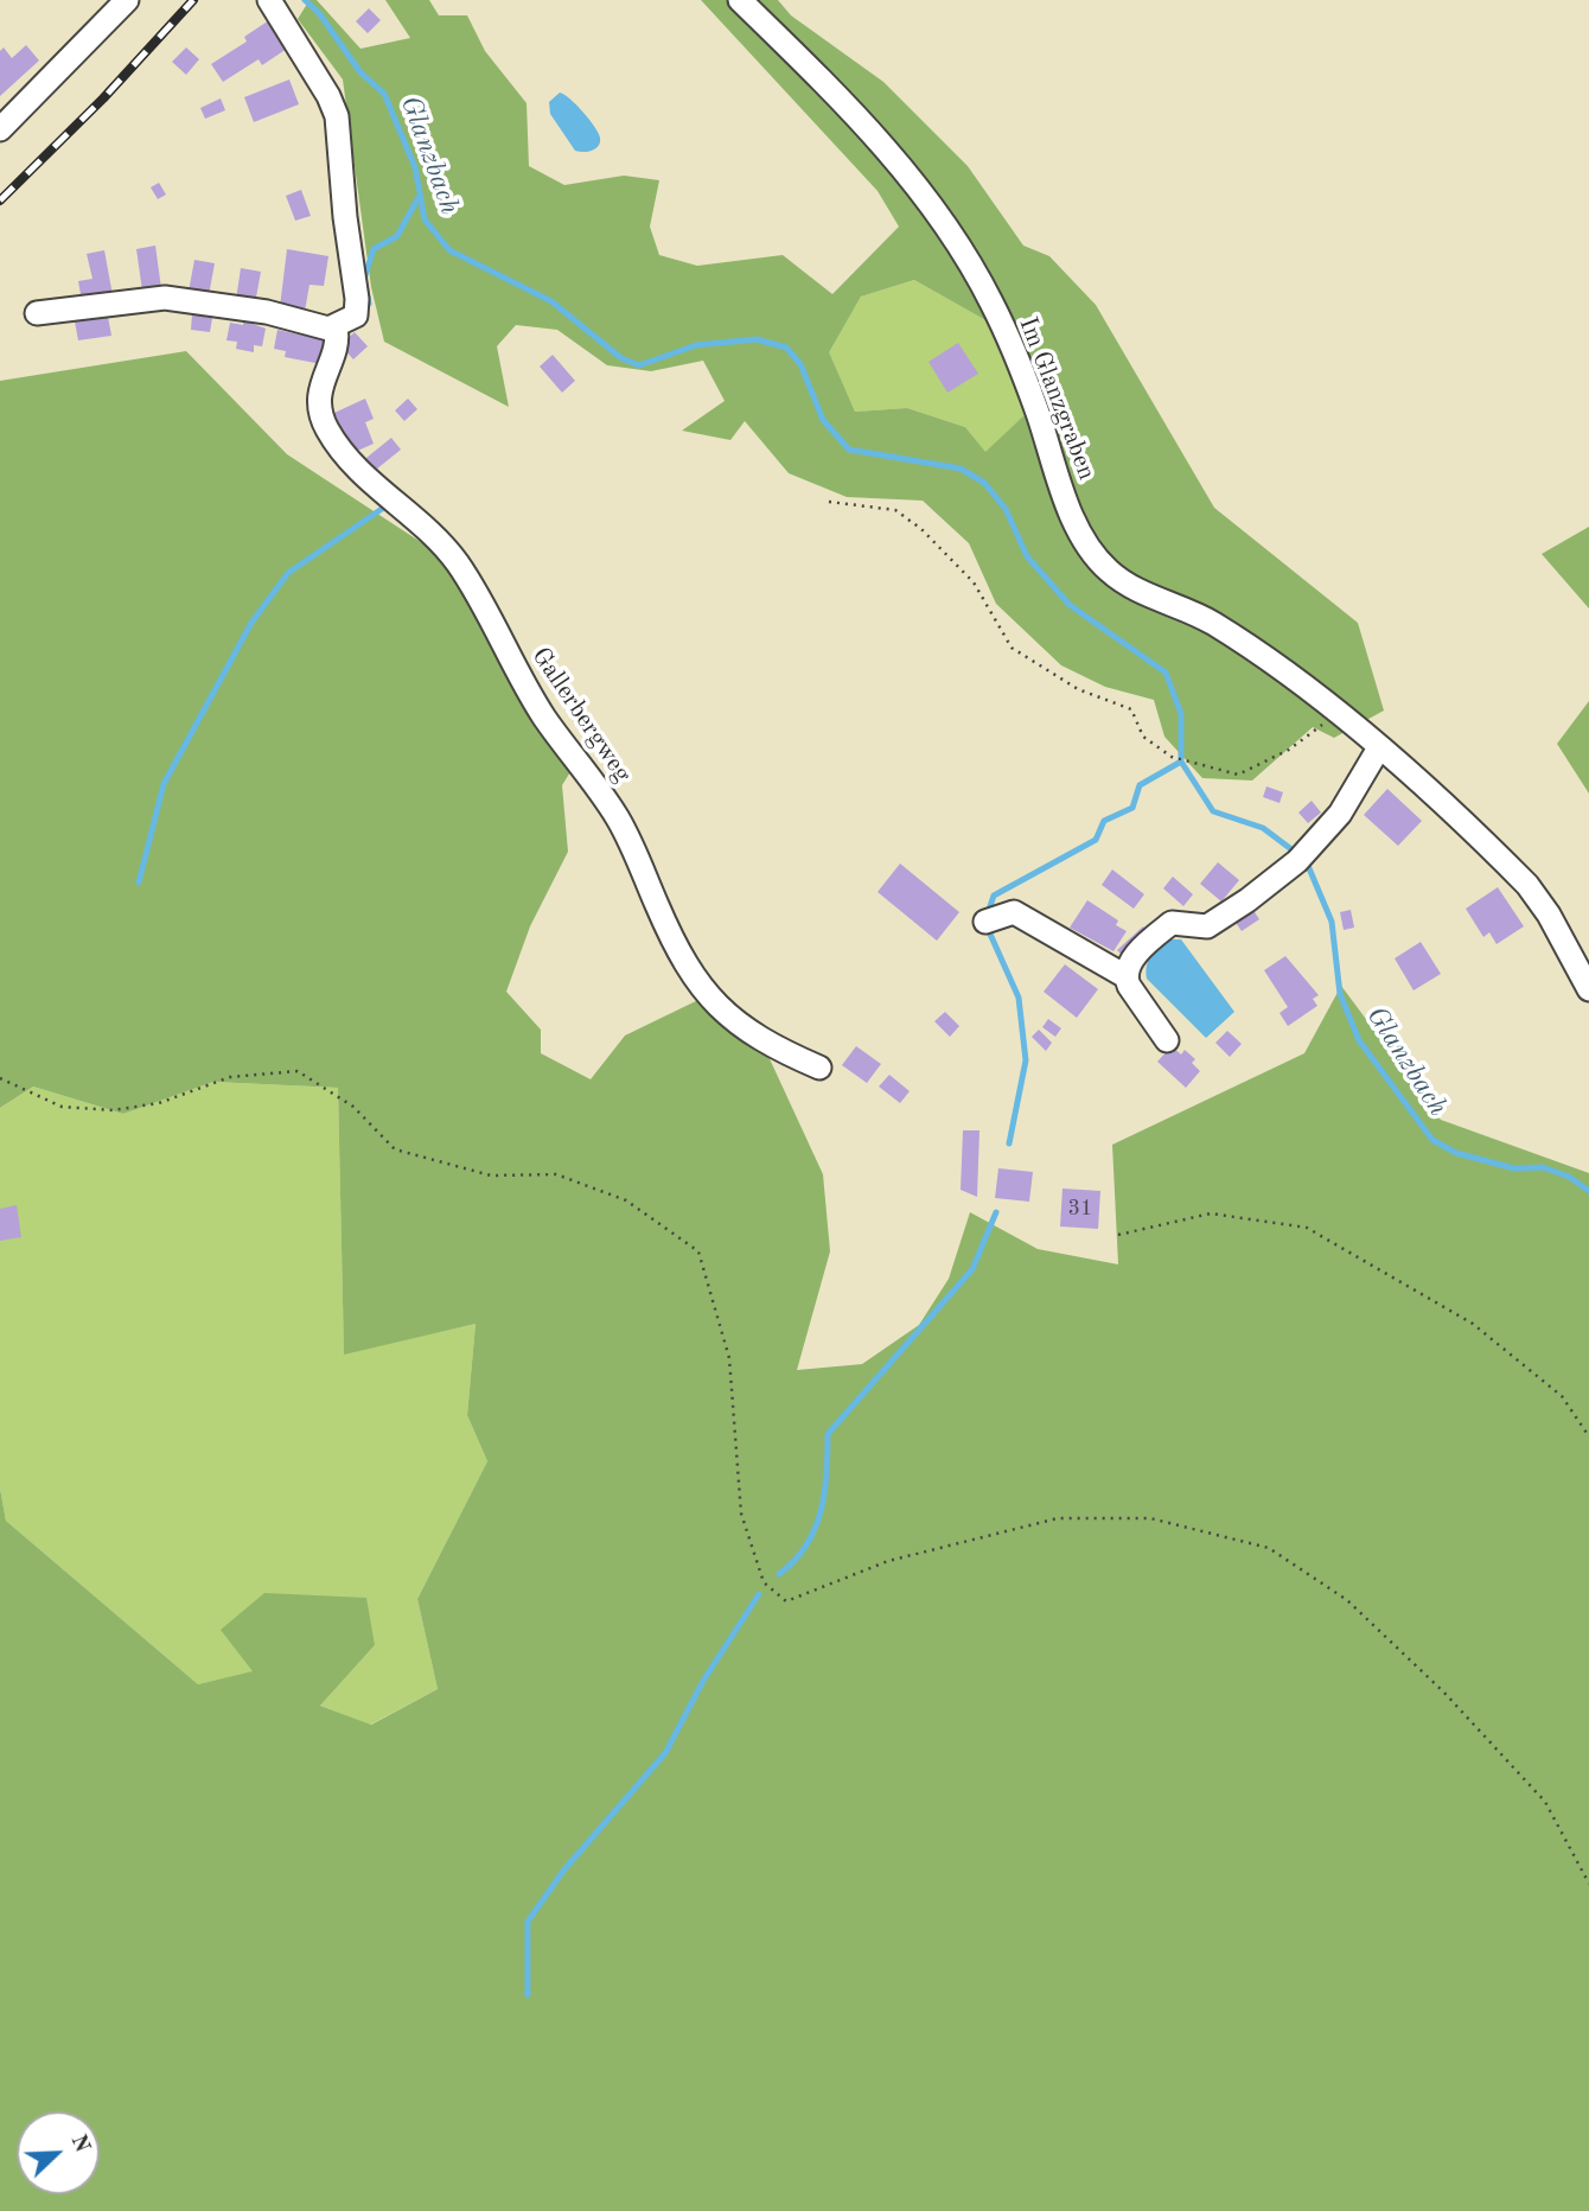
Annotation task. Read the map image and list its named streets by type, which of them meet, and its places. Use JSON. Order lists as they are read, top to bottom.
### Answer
{
  "streets": {
    "street": ["Im Glanzgraben", "Gallerbergweg"]
  },
  "water": ["Glanzbach"],
  "house_numbers": ["31"],
  "north": "top right"
}
